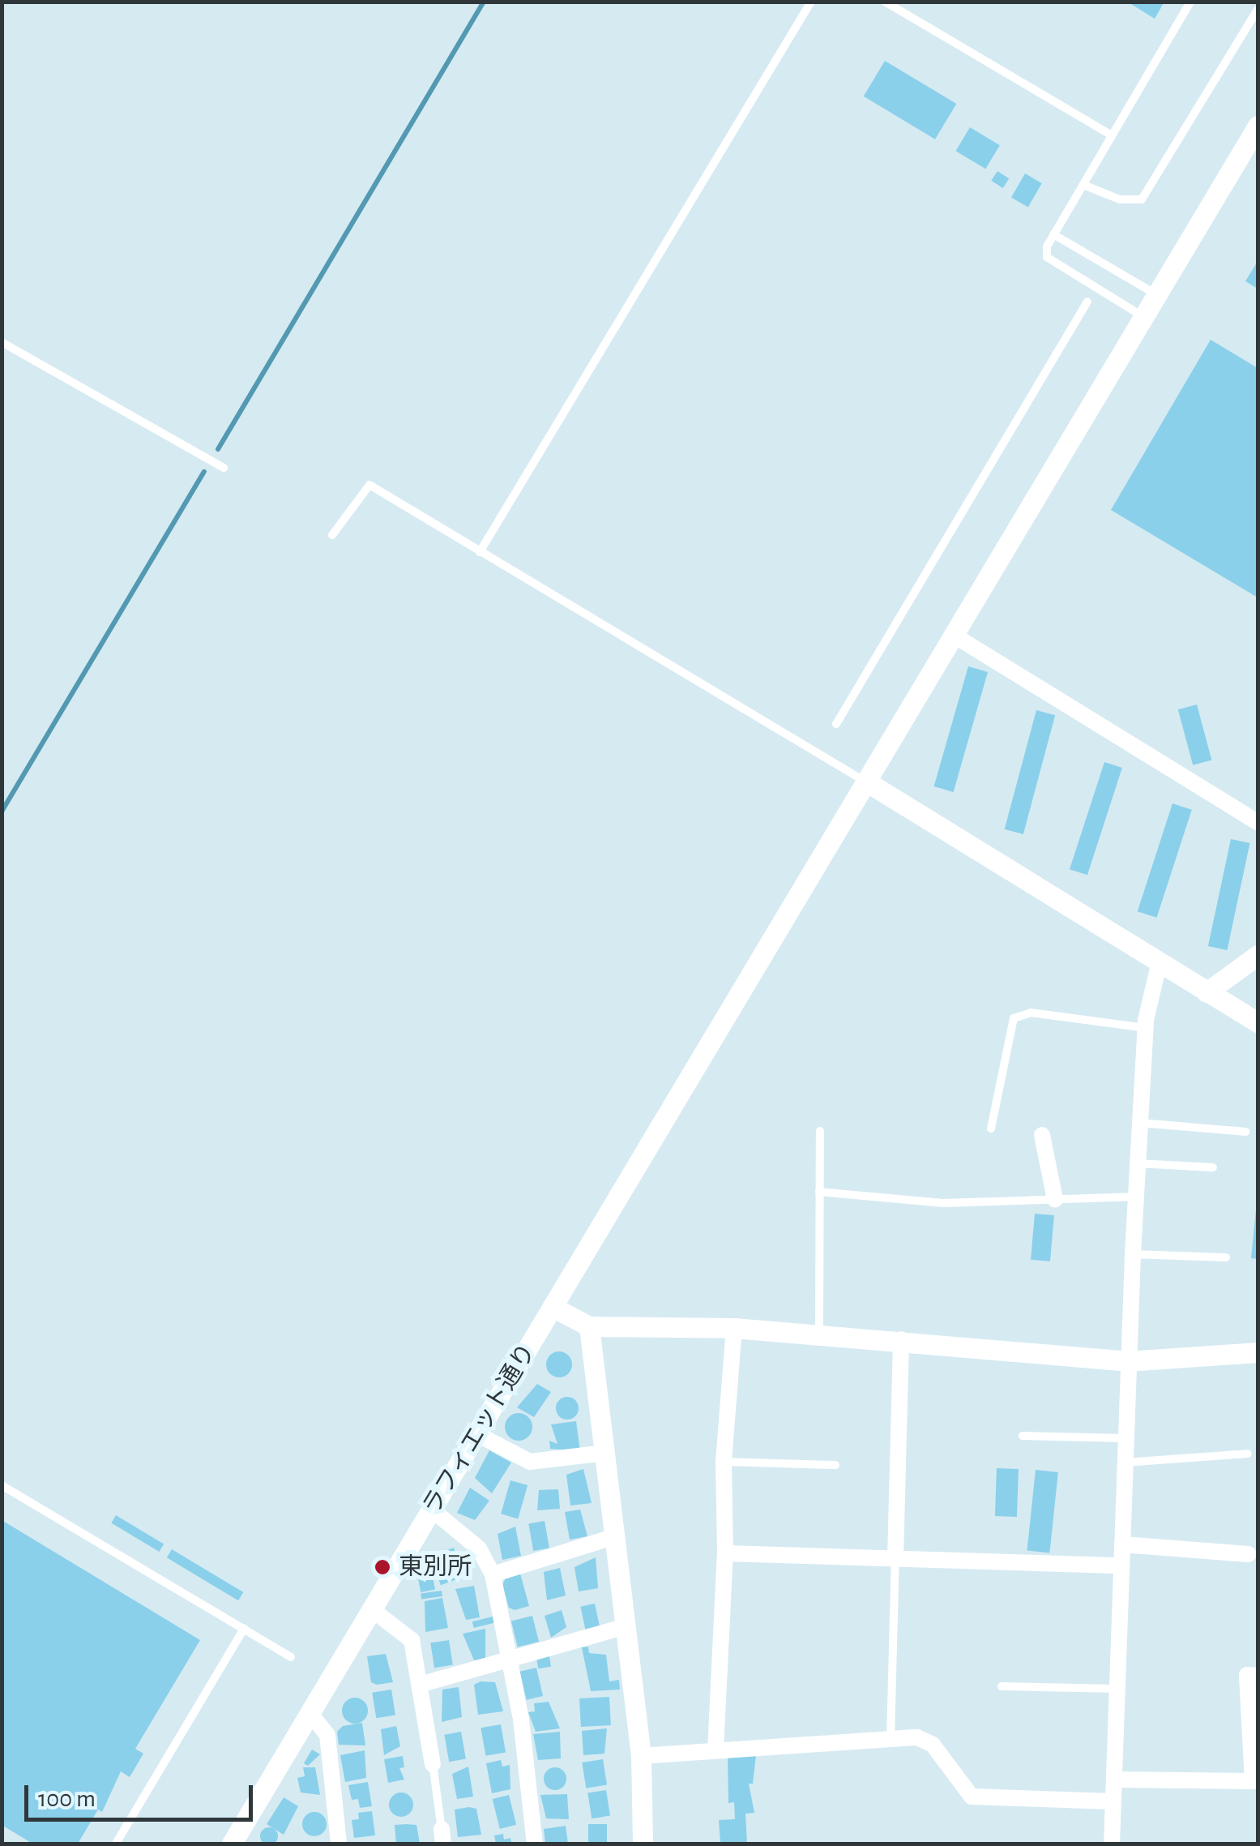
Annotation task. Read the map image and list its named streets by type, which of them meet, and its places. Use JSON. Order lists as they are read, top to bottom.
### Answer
{
  "streets": {
    "street": ["ラフィエット通り"]
  },
  "places": ["東別所"],
  "scale_bar": "100 m"
}
